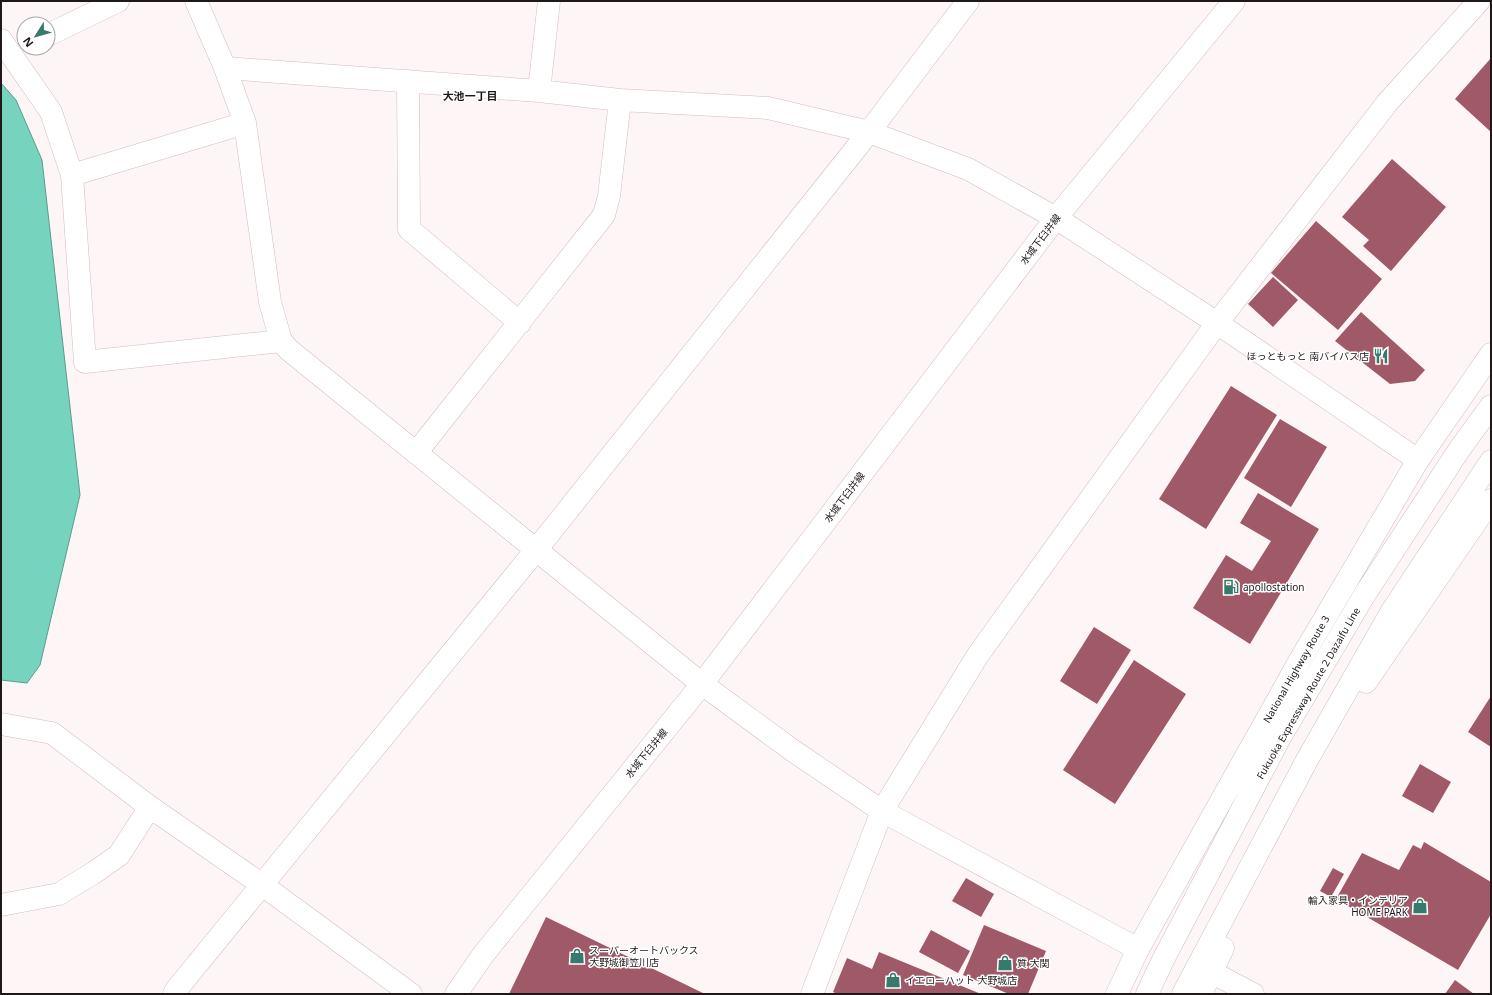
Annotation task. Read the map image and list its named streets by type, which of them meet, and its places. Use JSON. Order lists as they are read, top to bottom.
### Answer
{
  "streets": {
    "main road": ["水城下臼井線", "National Highway Route 3", "Fukuoka Expressway Route 2 Dazaifu Line"]
  },
  "districts": ["大池一丁目"],
  "places": {
    "restaurant": ["ほっともっと 南バイパス店"],
    "fuel station": ["apollostation"],
    "shop": [
      "輸入家具・インテリア HOME PARK",
      "スーパーオートバックス 大野城御笠川店",
      "質 大関",
      "イエローハット 大野城店"
    ]
  },
  "north": "bottom left"
}
